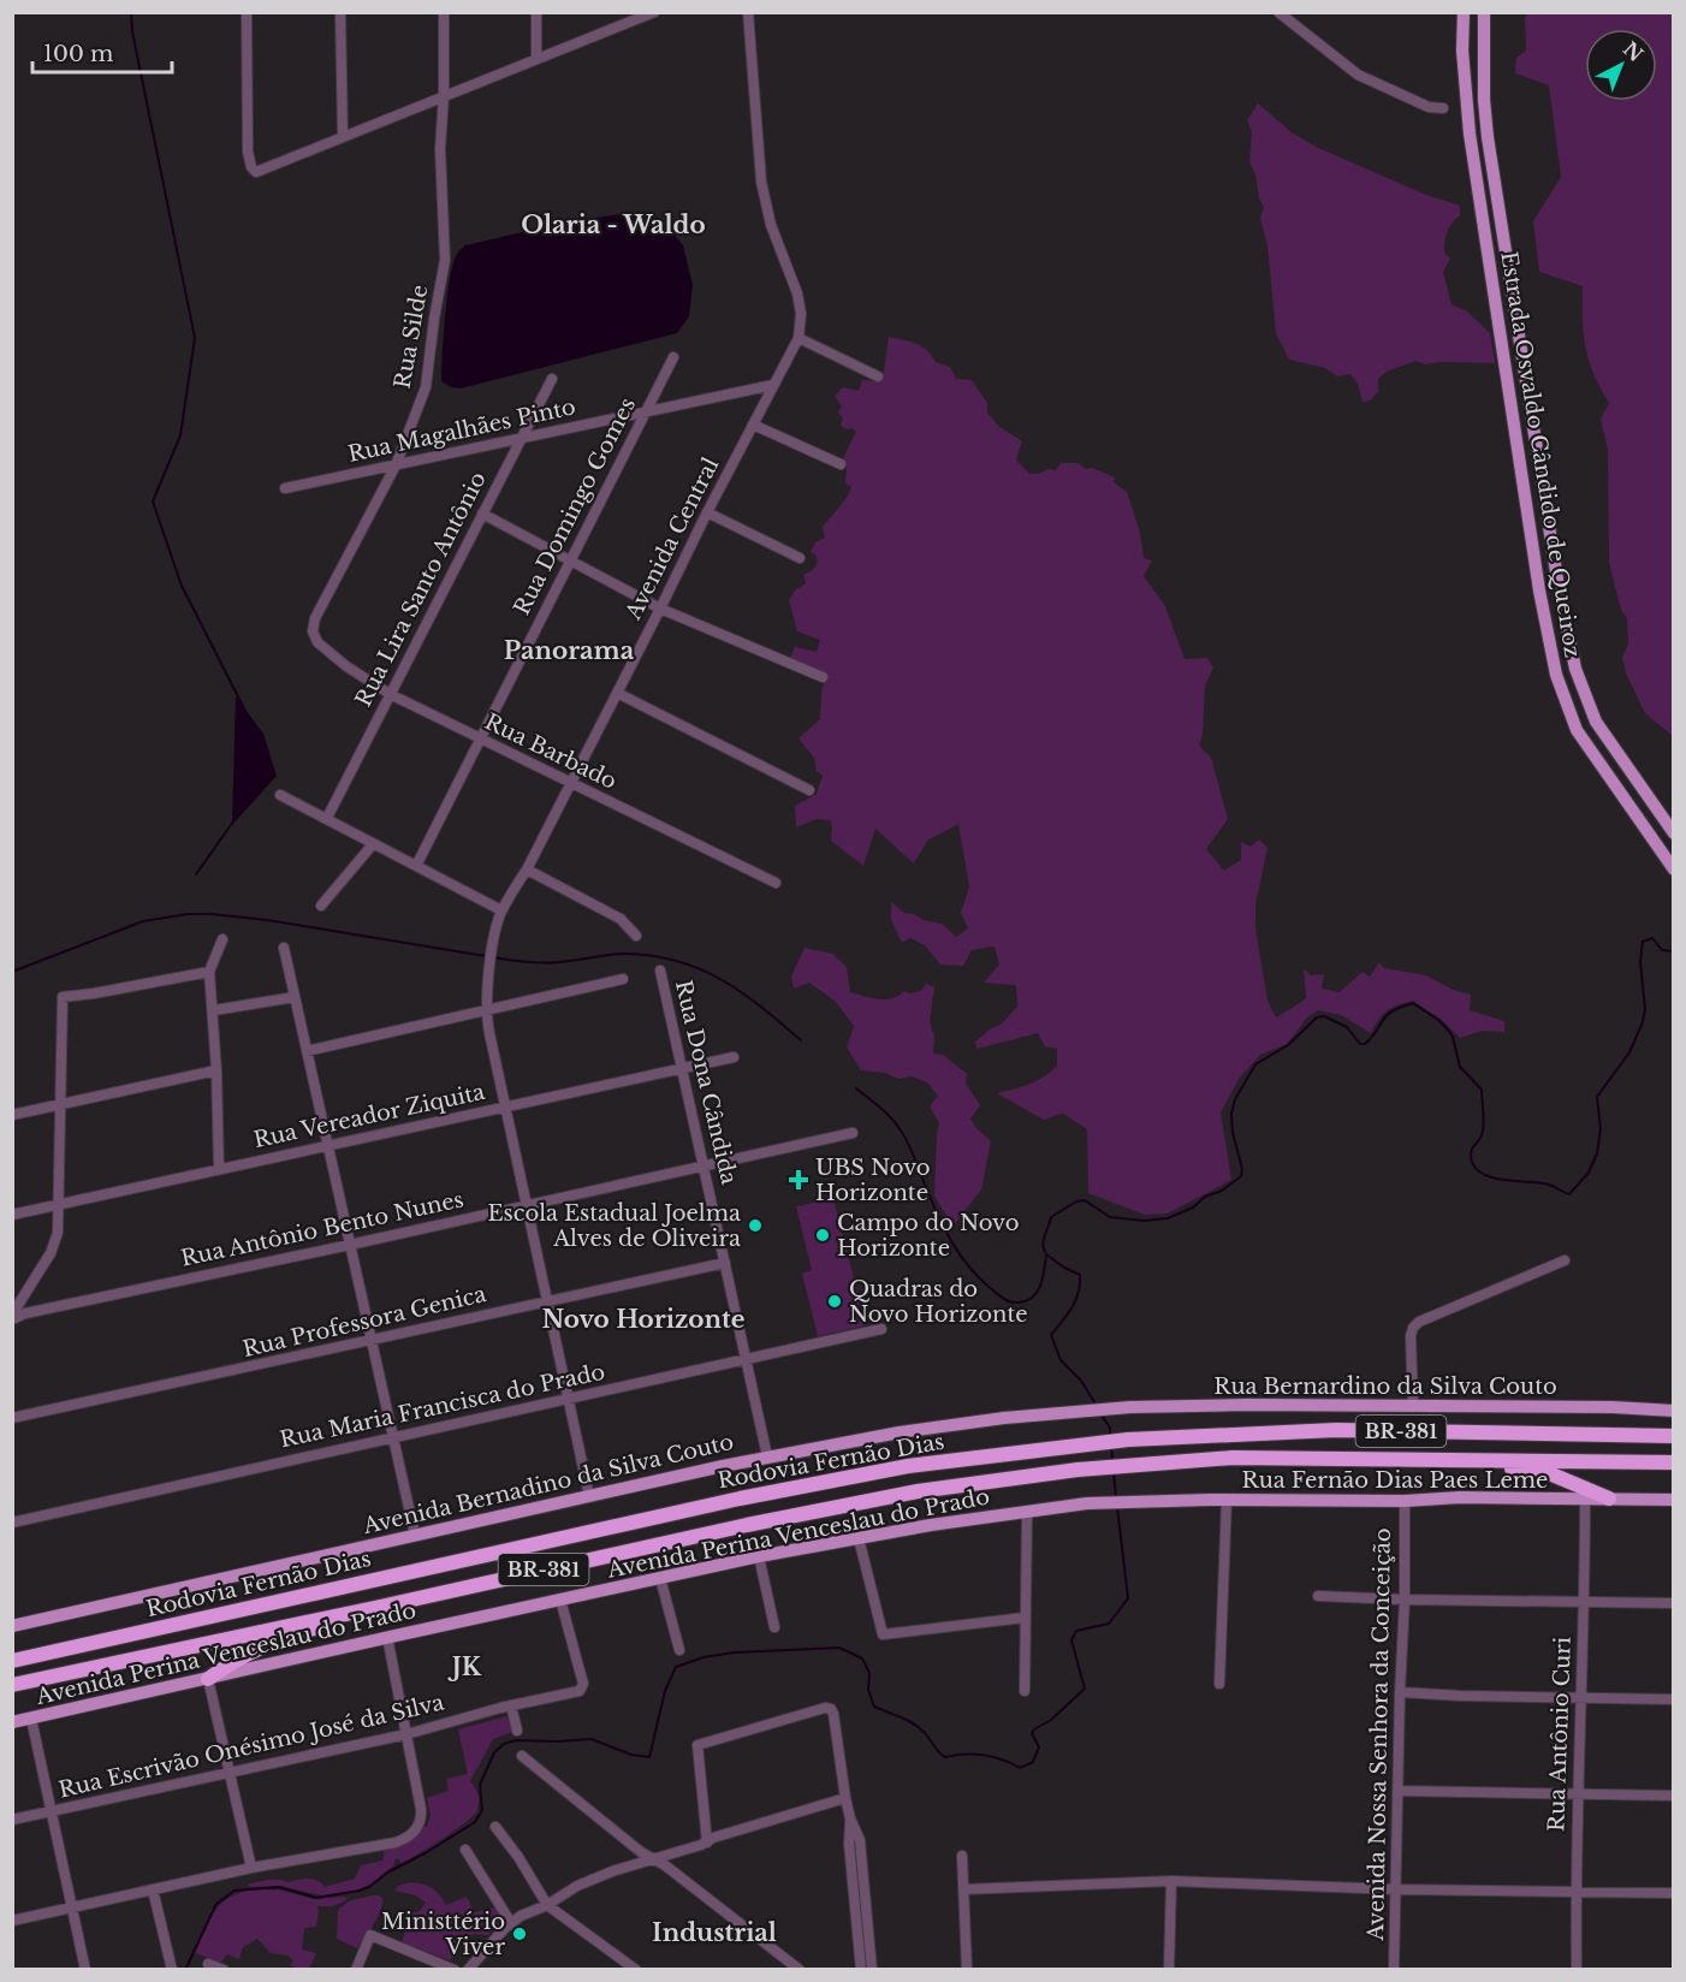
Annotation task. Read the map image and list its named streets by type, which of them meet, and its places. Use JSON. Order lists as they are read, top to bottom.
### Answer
{
  "streets": {
    "highway": ["BR-381", "Rodovia Fernão Dias"],
    "main road": [
      "Estrada Osvaldo Cândido de Queiroz",
      "Rua Bernardino da Silva Couto",
      "Rua Fernão Dias Paes Leme",
      "Avenida Bernadino da Silva Couto",
      "Avenida Perina Venceslau do Prado"
    ],
    "street": [
      "Rua Silde",
      "Rua Magalhães Pinto",
      "Rua Domingo Gomes",
      "Avenida Central",
      "Rua Lira Santo Antônio",
      "Rua Barbado",
      "Rua Dona Cândida",
      "Rua Vereador Ziquita",
      "Rua Antônio Bento Nunes",
      "Rua Professora Genica",
      "Rua Maria Francisca do Prado",
      "Avenida Nossa Senhora da Conceição",
      "Rua Antônio Curi",
      "Rua Escrivão Onésimo José da Silva"
    ]
  },
  "crossings": [
    ["Rua Silde", "Rua Magalhães Pinto"],
    ["Rua Silde", "Rua Barbado"],
    ["Rua Magalhães Pinto", "Rua Domingo Gomes"],
    ["Rua Magalhães Pinto", "Avenida Central"],
    ["Rua Magalhães Pinto", "Rua Lira Santo Antônio"],
    ["Rua Domingo Gomes", "Rua Barbado"],
    ["Avenida Central", "Rua Barbado"],
    ["Avenida Central", "Rua Vereador Ziquita"],
    ["Avenida Central", "Rua Antônio Bento Nunes"],
    ["Avenida Central", "Rua Professora Genica"],
    ["Avenida Central", "Rua Maria Francisca do Prado"],
    ["Avenida Central", "Avenida Bernadino da Silva Couto"],
    ["Rua Lira Santo Antônio", "Rua Barbado"],
    ["Rua Dona Cândida", "Rua Vereador Ziquita"],
    ["Rua Dona Cândida", "Rua Antônio Bento Nunes"],
    ["Rua Dona Cândida", "Rua Professora Genica"],
    ["Rua Dona Cândida", "Rua Maria Francisca do Prado"],
    ["Rua Dona Cândida", "Avenida Bernadino da Silva Couto"],
    ["Rua Bernardino da Silva Couto", "Avenida Bernadino da Silva Couto"],
    ["Rua Fernão Dias Paes Leme", "Avenida Perina Venceslau do Prado"],
    ["Rua Fernão Dias Paes Leme", "Avenida Nossa Senhora da Conceição"],
    ["Rua Fernão Dias Paes Leme", "Rua Antônio Curi"],
    ["Avenida Perina Venceslau do Prado", "Rua Escrivão Onésimo José da Silva"]
  ],
  "districts": [
    "Olaria - Waldo",
    "Panorama",
    "Novo Horizonte",
    "JK",
    "Industrial"
  ],
  "places": {
    "health": ["UBS Novo Horizonte"],
    "other": [
      "Escola Estadual Joelma Alves de Oliveira",
      "Campo do Novo Horizonte",
      "Quadras do Novo Horizonte",
      "Ministtério Viver"
    ]
  },
  "scale_bar": "100 m",
  "north": "top right"
}
